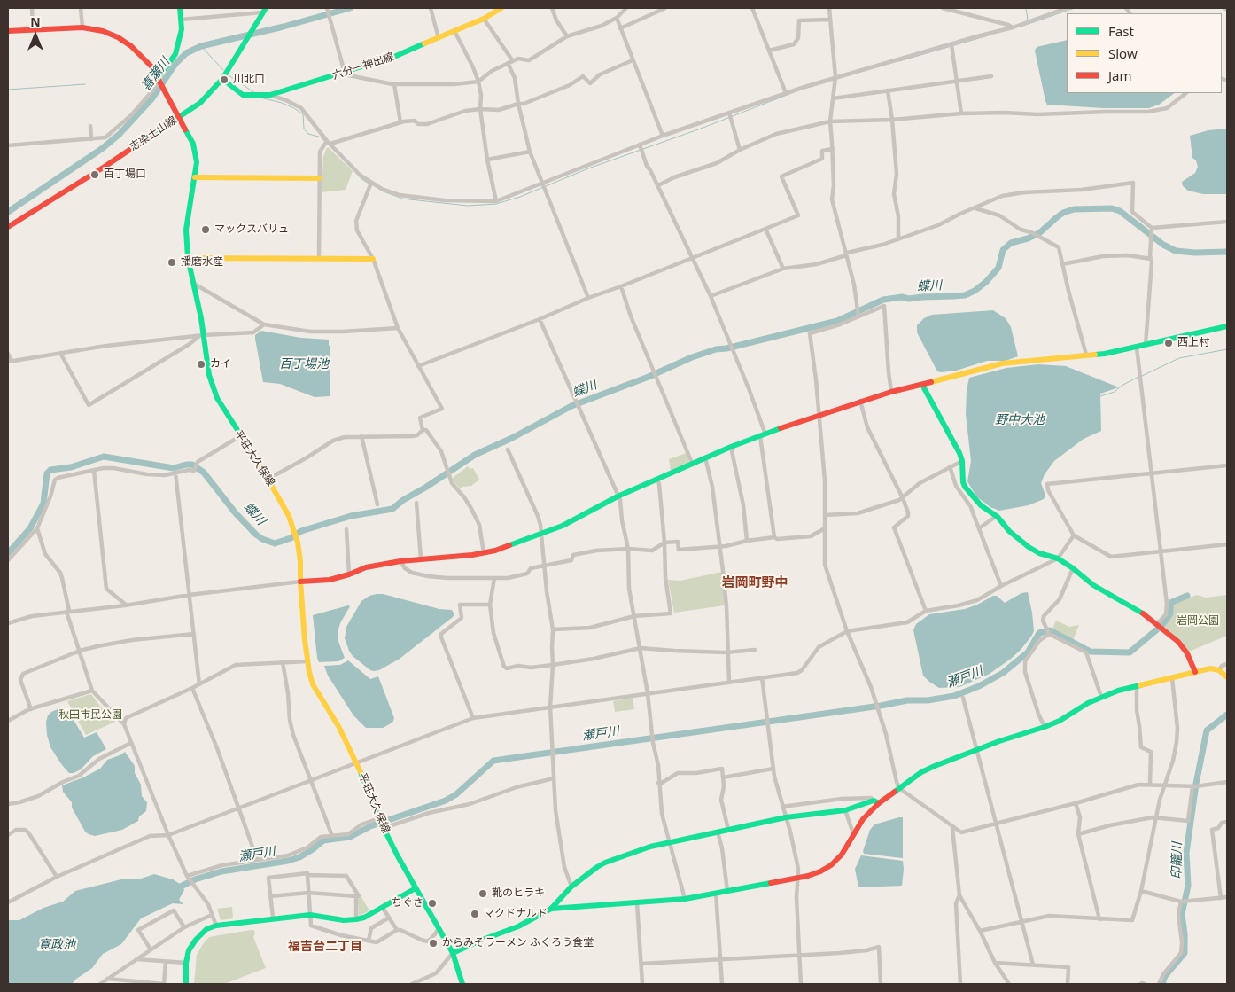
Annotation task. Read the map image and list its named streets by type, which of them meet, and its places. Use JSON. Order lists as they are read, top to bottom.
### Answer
{
  "streets": {
    "street": ["六分一神出線", "志染土山線", "平荘大久保線"]
  },
  "crossings": [
    ["六分一神出線", "志染土山線"],
    ["志染土山線", "平荘大久保線"]
  ],
  "districts": ["岩岡町野中", "福吉台二丁目"],
  "water": [
    "喜瀬川",
    "蝶川",
    "百丁場池",
    "野中大池",
    "瀬戸川",
    "印籠川",
    "寛政池"
  ],
  "parks": ["岩岡公園", "秋田市民公園"],
  "places": [
    "川北口",
    "百丁場口",
    "マックスバリュ",
    "播磨水産",
    "西上村",
    "カイ",
    "靴のヒラキ",
    "ちぐさ",
    "マクドナルド",
    "からみそラーメン ふくろう食堂"
  ],
  "legend": ["Fast", "Slow", "Jam"],
  "north": "top"
}
